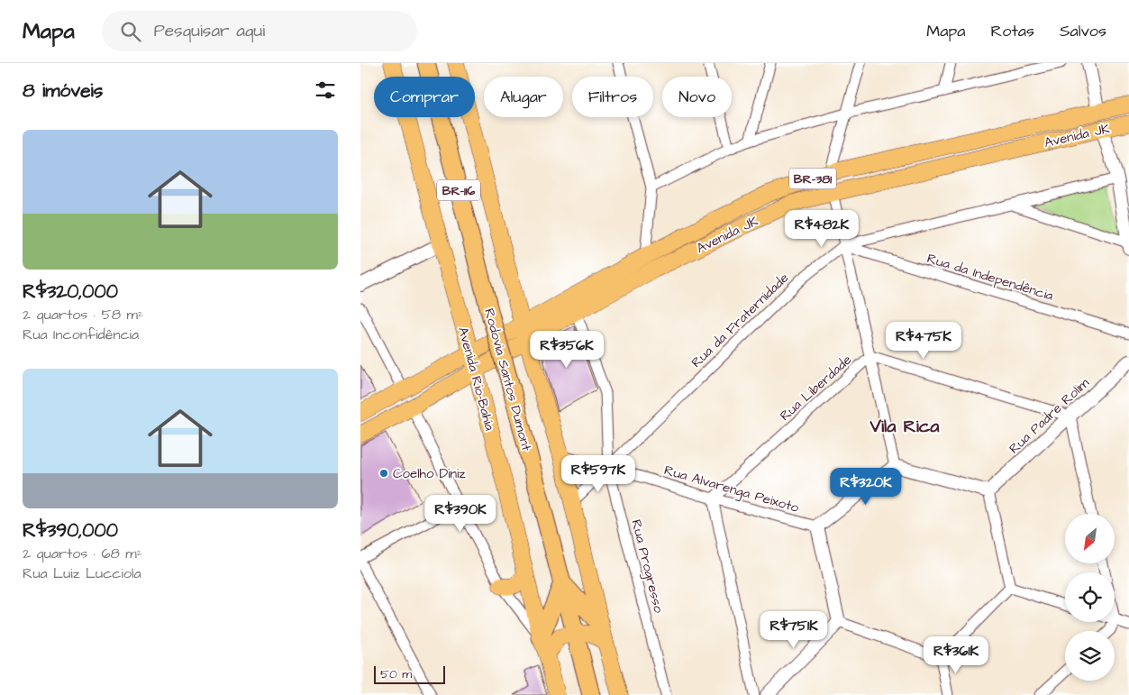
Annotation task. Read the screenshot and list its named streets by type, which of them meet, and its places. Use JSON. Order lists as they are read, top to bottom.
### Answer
{
  "streets": {
    "highway": ["BR-116", "Rodovia Santos Dumont"],
    "main road": ["Avenida JK", "BR-381", "Avenida Rio-Bahia"],
    "street": [
      "Rua da Independência",
      "Rua da Fraternidade",
      "Rua Liberdade",
      "Rua Padre Rolim",
      "Rua Alvarenga Peixoto",
      "Rua Progresso"
    ]
  },
  "crossings": [
    ["Avenida JK", "Avenida Rio-Bahia"],
    ["Avenida JK", "Rua Progresso"],
    ["Rua da Independência", "Rua da Fraternidade"],
    ["Rua da Fraternidade", "Rua Alvarenga Peixoto"],
    ["Rua da Fraternidade", "Rua Progresso"],
    ["Rua Liberdade", "Rua Padre Rolim"],
    ["Rua Liberdade", "Rua Alvarenga Peixoto"],
    ["Rua Alvarenga Peixoto", "Rua Progresso"]
  ],
  "districts": ["Vila Rica"],
  "places": ["Coelho Diniz"],
  "scale_bar": "50 m",
  "north": "bottom left",
  "page": {
    "header": "Mapa",
    "search": "Pesquisar aqui",
    "nav": ["Mapa", "Rotas", "Salvos"],
    "heading": "8 imóveis",
    "chip": [
      "Comprar",
      "Alugar",
      "Filtros",
      "Novo"
    ],
    "list": [
      {
        "name": "R$320,000",
        "note": "2 quartos · 58 m² · Rua Inconfidência"
      },
      {
        "name": "R$390,000",
        "note": "2 quartos · 68 m² · Rua Luiz Lucciola"
      }
    ],
    "price": [
      "R$482K",
      "R$475K",
      "R$356K",
      "R$597K",
      "R$320K",
      "R$390K",
      "R$751K",
      "R$361K"
    ],
    "scale": "50 m"
  }
}
